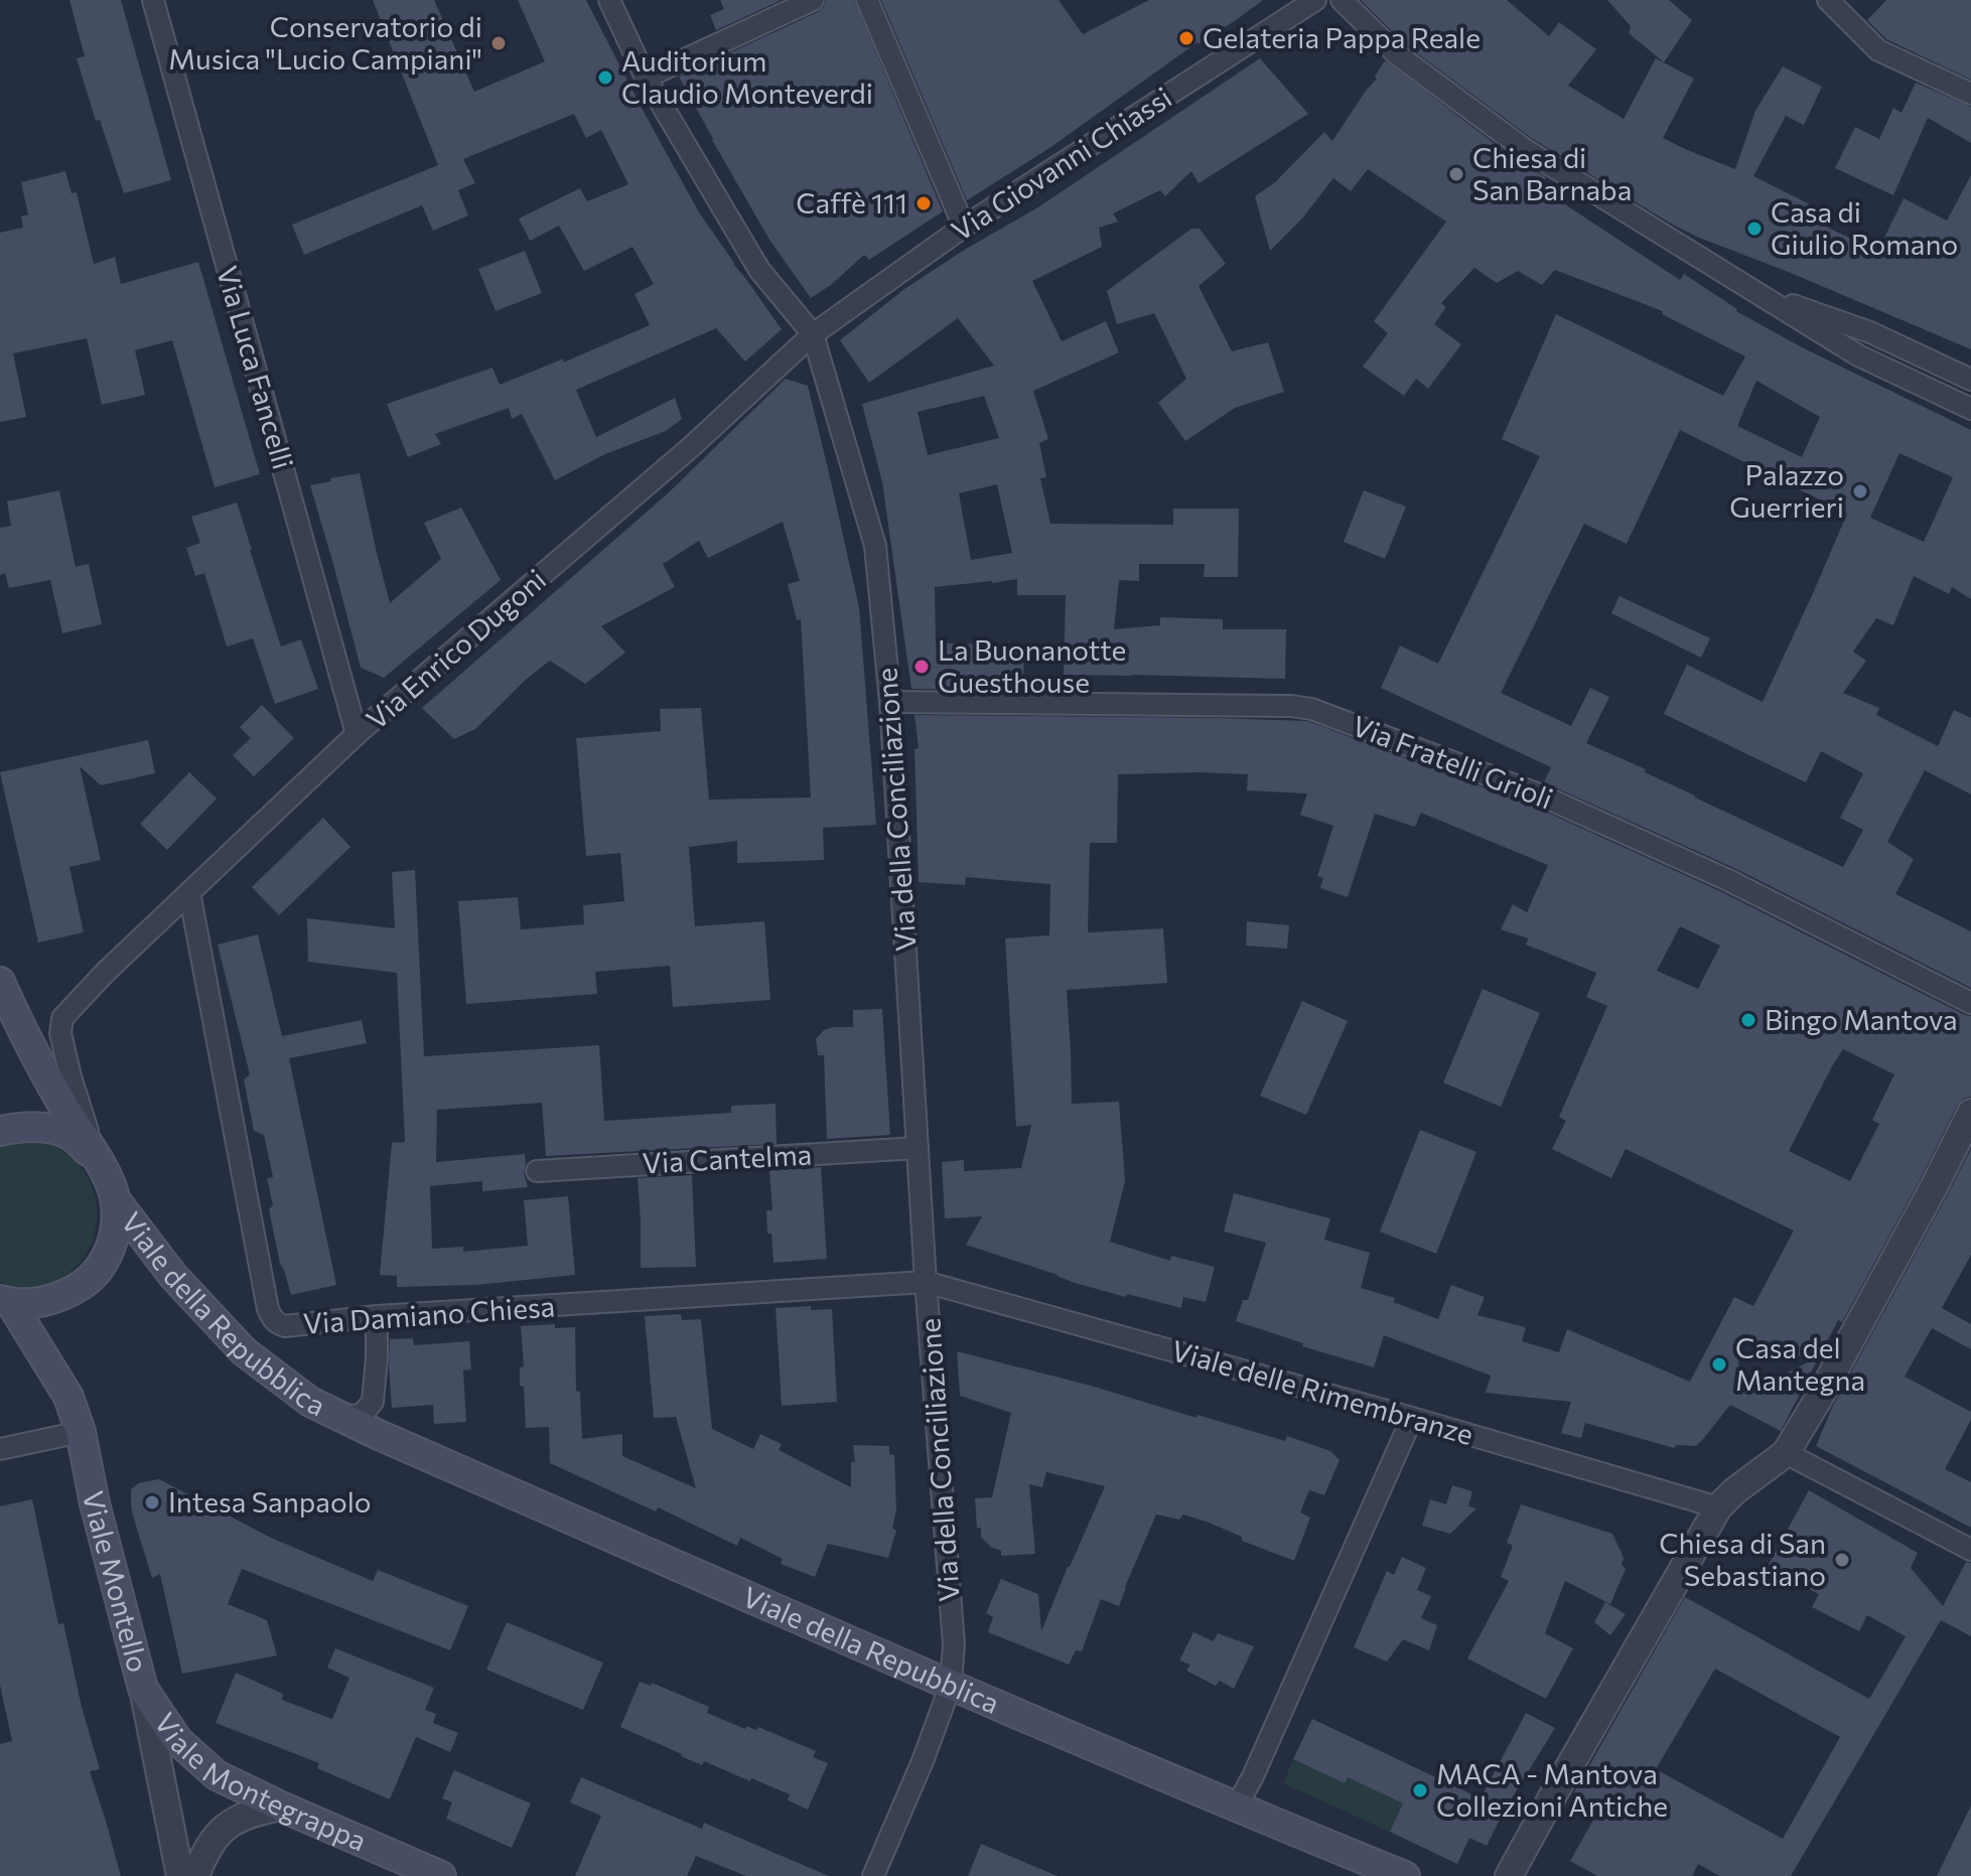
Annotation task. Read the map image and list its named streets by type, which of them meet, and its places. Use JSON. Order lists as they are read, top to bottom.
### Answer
{
  "streets": {
    "main road": ["Viale della Repubblica", "Viale Montello", "Viale Montegrappa"],
    "street": [
      "Via Giovanni Chiassi",
      "Via Luca Fancelli",
      "Via Enrico Dugoni",
      "Via Fratelli Grioli",
      "Via della Conciliazione",
      "Via Cantelma",
      "Via Damiano Chiesa",
      "Viale delle Rimembranze"
    ]
  },
  "crossings": [
    ["Via Giovanni Chiassi", "Via Enrico Dugoni"],
    ["Via Giovanni Chiassi", "Via della Conciliazione"],
    ["Via Luca Fancelli", "Via Enrico Dugoni"],
    ["Via Enrico Dugoni", "Via della Conciliazione"],
    ["Via Enrico Dugoni", "Via Damiano Chiesa"],
    ["Via Fratelli Grioli", "Via della Conciliazione"],
    ["Via della Conciliazione", "Via Cantelma"],
    ["Via della Conciliazione", "Viale della Repubblica"],
    ["Via della Conciliazione", "Via Damiano Chiesa"],
    ["Via della Conciliazione", "Viale delle Rimembranze"],
    ["Viale della Repubblica", "Via Damiano Chiesa"],
    ["Via Damiano Chiesa", "Viale delle Rimembranze"],
    ["Viale Montello", "Viale Montegrappa"]
  ],
  "places": [
    "Gelateria Pappa Reale",
    "Conservatorio di Musica \"Lucio Campiani\"",
    "Auditorium Claudio Monteverdi",
    "Chiesa di San Barnaba",
    "Caffè 111",
    "Casa di Giulio Romano",
    "Palazzo Guerrieri",
    "La Buonanotte Guesthouse",
    "Bingo Mantova",
    "Casa del Mantegna",
    "Intesa Sanpaolo",
    "Chiesa di San Sebastiano",
    "MACA - Mantova Collezioni Antiche"
  ]
}
